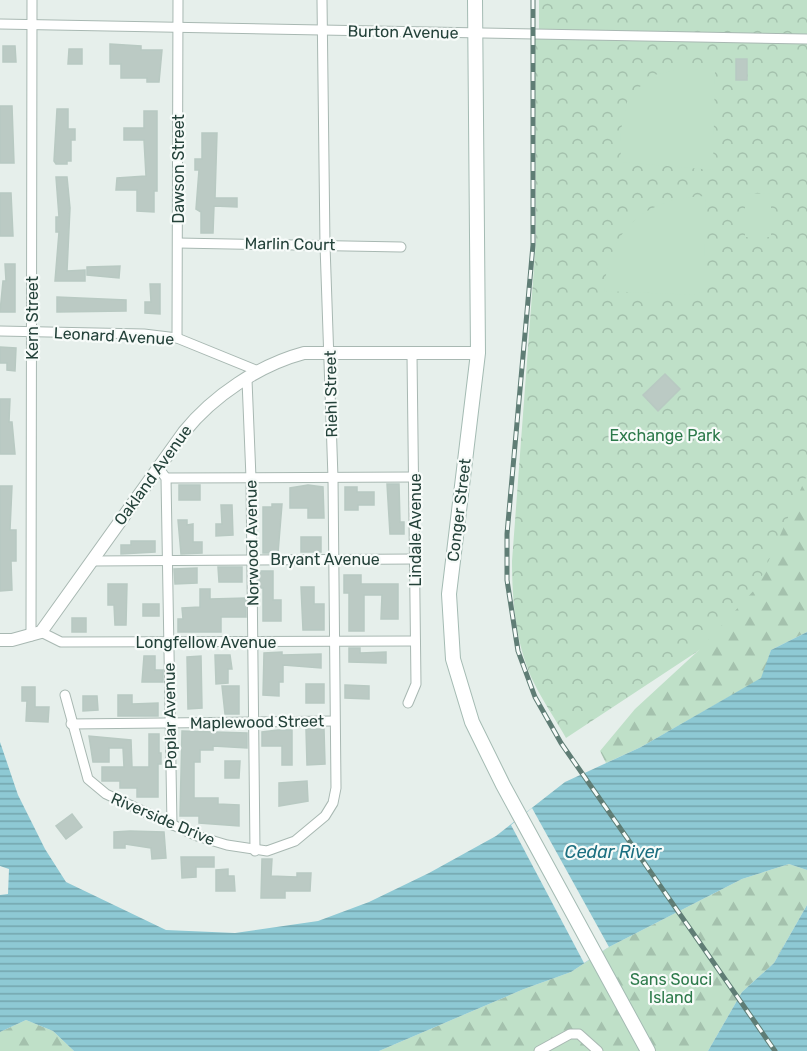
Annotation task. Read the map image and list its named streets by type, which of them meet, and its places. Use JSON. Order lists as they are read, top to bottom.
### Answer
{
  "streets": {
    "main road": ["Conger Street"],
    "street": [
      "Burton Avenue",
      "Dawson Street",
      "Marlin Court",
      "Kern Street",
      "Leonard Avenue",
      "Riehl Street",
      "Oakland Avenue",
      "Lindale Avenue",
      "Norwood Avenue",
      "Bryant Avenue",
      "Longfellow Avenue",
      "Poplar Avenue",
      "Maplewood Street",
      "Riverside Drive"
    ]
  },
  "crossings": [
    ["Burton Avenue", "Dawson Street"],
    ["Burton Avenue", "Kern Street"],
    ["Burton Avenue", "Riehl Street"],
    ["Burton Avenue", "Conger Street"],
    ["Dawson Street", "Marlin Court"],
    ["Dawson Street", "Leonard Avenue"],
    ["Marlin Court", "Riehl Street"],
    ["Kern Street", "Leonard Avenue"],
    ["Kern Street", "Oakland Avenue"],
    ["Kern Street", "Longfellow Avenue"],
    ["Leonard Avenue", "Oakland Avenue"],
    ["Riehl Street", "Oakland Avenue"],
    ["Riehl Street", "Bryant Avenue"],
    ["Riehl Street", "Longfellow Avenue"],
    ["Riehl Street", "Maplewood Street"],
    ["Riehl Street", "Riverside Drive"],
    ["Oakland Avenue", "Conger Street"],
    ["Oakland Avenue", "Lindale Avenue"],
    ["Oakland Avenue", "Norwood Avenue"],
    ["Oakland Avenue", "Bryant Avenue"],
    ["Oakland Avenue", "Longfellow Avenue"],
    ["Lindale Avenue", "Bryant Avenue"],
    ["Lindale Avenue", "Longfellow Avenue"],
    ["Norwood Avenue", "Bryant Avenue"],
    ["Norwood Avenue", "Longfellow Avenue"],
    ["Norwood Avenue", "Maplewood Street"],
    ["Norwood Avenue", "Riverside Drive"],
    ["Bryant Avenue", "Poplar Avenue"],
    ["Longfellow Avenue", "Poplar Avenue"],
    ["Poplar Avenue", "Maplewood Street"],
    ["Poplar Avenue", "Riverside Drive"],
    ["Maplewood Street", "Riverside Drive"]
  ],
  "water": ["Cedar River"],
  "parks": ["Exchange Park", "Sans Souci Island"]
}
